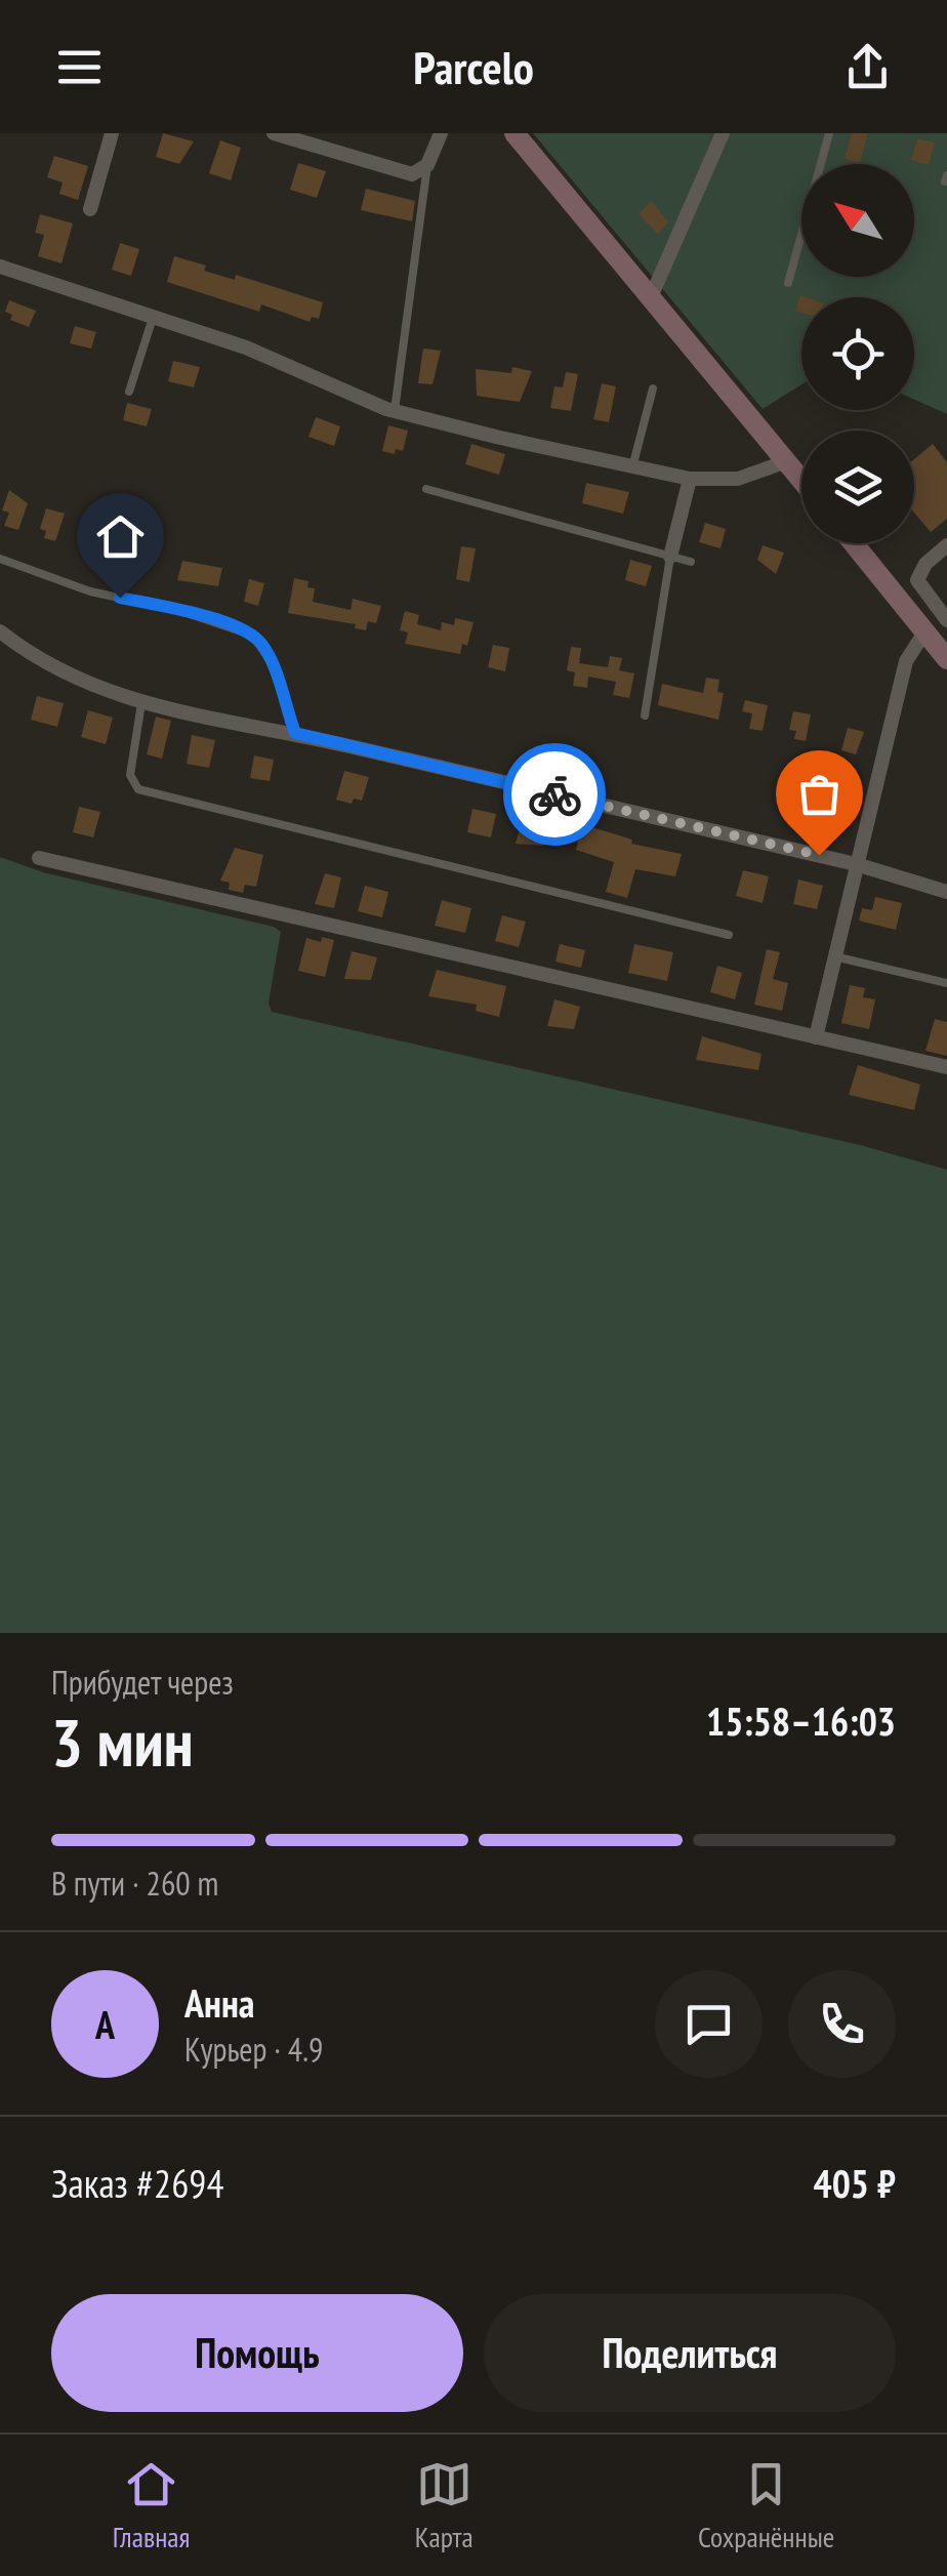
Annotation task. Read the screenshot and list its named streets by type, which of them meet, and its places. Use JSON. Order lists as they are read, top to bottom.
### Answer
{
  "north": "top left",
  "page": {
    "header": "Parcelo",
    "heading": ["3 мин", "Прибудет через", "15:58–16:03"],
    "panel": [
      "Анна",
      "Курьер · 4.9",
      "Заказ #2694",
      "405 ₽"
    ],
    "bar": "В пути · 260 m",
    "round": "А",
    "buttons": ["Помощь", "Поделиться"],
    "tabs": ["Главная", "Карта", "Сохранённые"]
  }
}
